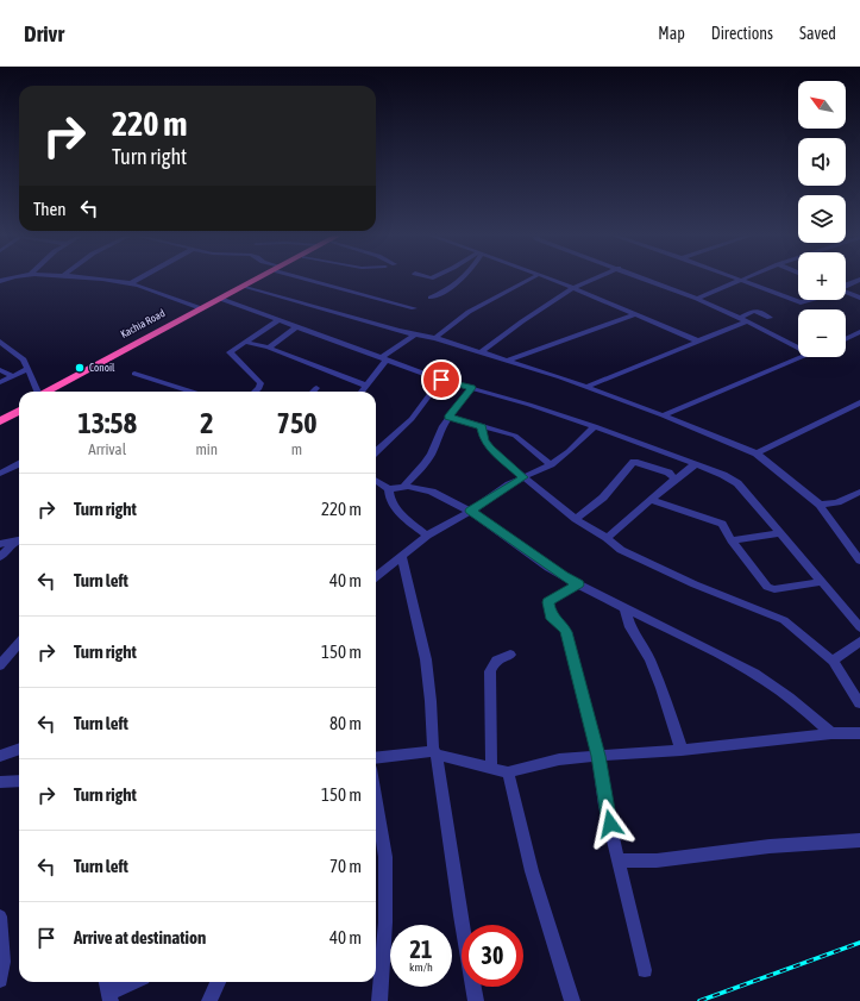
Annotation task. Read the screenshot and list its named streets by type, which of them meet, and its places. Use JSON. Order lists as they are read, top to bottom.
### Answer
{
  "streets": {
    "highway": ["Kachia Road"]
  },
  "places": ["Conoil"],
  "north": "top left",
  "page": {
    "header": "Drivr",
    "nav": ["Map", "Directions", "Saved"],
    "map_buttons": ["+", "−"],
    "turn": ["220 m", "Turn right"],
    "then": "Then",
    "eta": [
      "13:58",
      "Arrival",
      "2",
      "min",
      "750",
      "m"
    ],
    "list": [
      {
        "name": "Turn right",
        "value": "220 m"
      },
      {
        "name": "Turn left",
        "value": "40 m"
      },
      {
        "name": "Turn right",
        "value": "150 m"
      },
      {
        "name": "Turn left",
        "value": "80 m"
      },
      {
        "name": "Turn right",
        "value": "150 m"
      },
      {
        "name": "Turn left",
        "value": "70 m"
      },
      {
        "name": "Arrive at destination",
        "value": "40 m"
      }
    ],
    "speed": "21 km/h",
    "limit": "30"
  }
}
